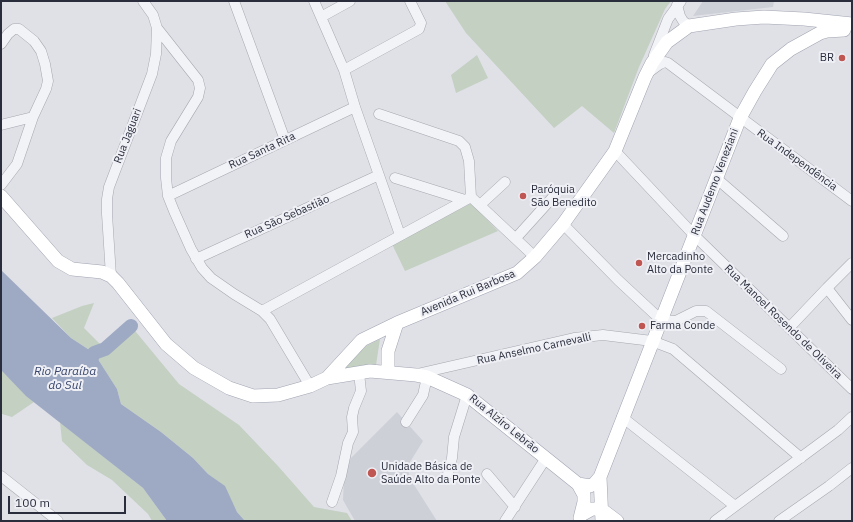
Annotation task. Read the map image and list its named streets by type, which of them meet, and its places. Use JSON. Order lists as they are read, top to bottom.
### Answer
{
  "streets": {
    "main road": ["Rua Audemo Veneziani", "Avenida Rui Barbosa", "Rua Alzíro Lebrão"],
    "street": [
      "Rua Jaguari",
      "Rua Santa Rita",
      "Rua Independência",
      "Rua São Sebastião",
      "Rua Manoel Rosendo de Oliveira",
      "Rua Anselmo Carnevalli"
    ]
  },
  "crossings": [
    ["Rua Jaguari", "Avenida Rui Barbosa"],
    ["Rua Independência", "Rua Audemo Veneziani"],
    ["Rua Independência", "Avenida Rui Barbosa"],
    ["Rua Audemo Veneziani", "Rua Manoel Rosendo de Oliveira"],
    ["Rua Audemo Veneziani", "Rua Anselmo Carnevalli"],
    ["Avenida Rui Barbosa", "Rua Manoel Rosendo de Oliveira"],
    ["Avenida Rui Barbosa", "Rua Alzíro Lebrão"],
    ["Rua Anselmo Carnevalli", "Rua Alzíro Lebrão"]
  ],
  "water": ["Rio Paraíba do Sul"],
  "places": [
    "BR",
    "Paróquia São Benedito",
    "Mercadinho Alto da Ponte",
    "Farma Conde",
    "Unidade Básica de Saúde Alto da Ponte"
  ],
  "scale_bar": "100 m"
}
